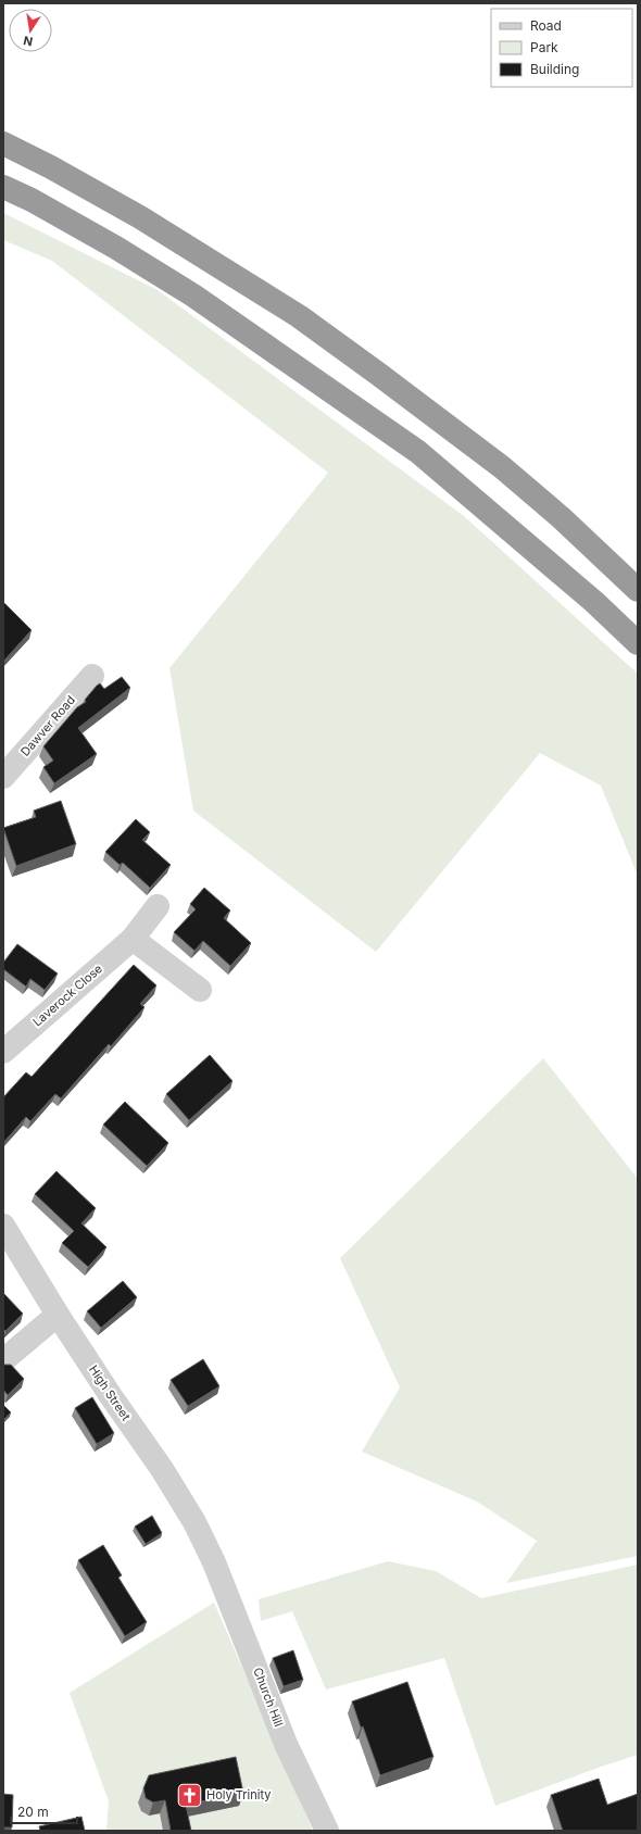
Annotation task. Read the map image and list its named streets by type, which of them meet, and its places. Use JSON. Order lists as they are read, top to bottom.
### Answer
{
  "streets": {
    "street": [
      "Dawver Road",
      "Laverock Close",
      "High Street",
      "Church Hill"
    ]
  },
  "crossings": [
    ["High Street", "Church Hill"]
  ],
  "places": {
    "church": ["Holy Trinity"]
  },
  "legend": ["Road", "Park", "Building"],
  "scale_bar": "20 m",
  "north": "bottom"
}
